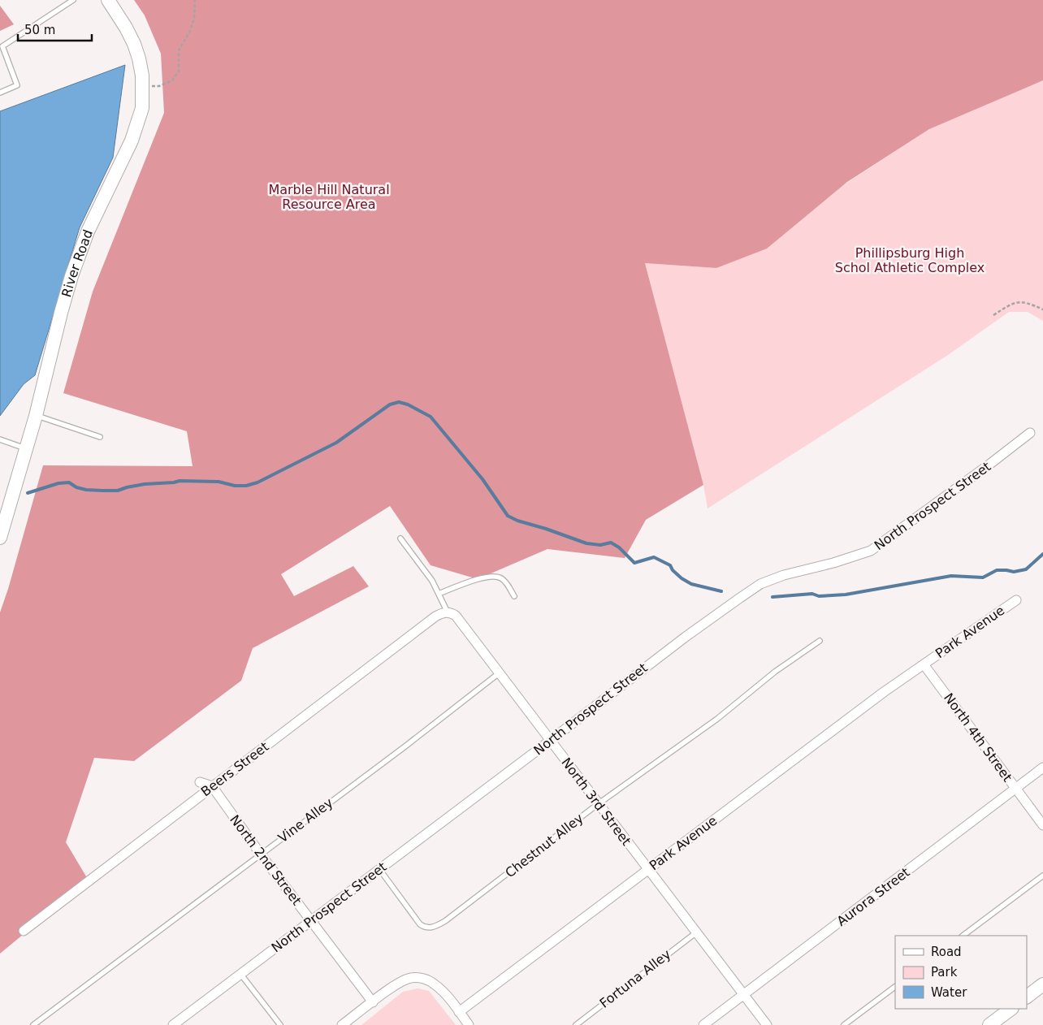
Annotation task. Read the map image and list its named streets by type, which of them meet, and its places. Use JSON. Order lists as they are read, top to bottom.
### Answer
{
  "streets": {
    "street": [
      "River Road",
      "North Prospect Street",
      "Park Avenue",
      "North 4th Street",
      "Beers Street",
      "North 3rd Street",
      "North 2nd Street",
      "Aurora Street"
    ],
    "lane": ["Vine Alley", "Chestnut Alley", "Fortuna Alley"]
  },
  "crossings": [
    ["North Prospect Street", "North 3rd Street"],
    ["North Prospect Street", "Chestnut Alley"],
    ["North Prospect Street", "North 2nd Street"],
    ["Park Avenue", "North 4th Street"],
    ["Park Avenue", "North 3rd Street"],
    ["North 4th Street", "Aurora Street"],
    ["Beers Street", "North 3rd Street"],
    ["Beers Street", "North 2nd Street"],
    ["North 3rd Street", "Vine Alley"],
    ["North 3rd Street", "Chestnut Alley"],
    ["North 3rd Street", "Aurora Street"],
    ["North 3rd Street", "Fortuna Alley"],
    ["Vine Alley", "North 2nd Street"]
  ],
  "parks": ["Marble Hill Natural Resource Area", "Phillipsburg High Schol Athletic Complex"],
  "legend": ["Road", "Park", "Water"],
  "scale_bar": "50 m"
}
